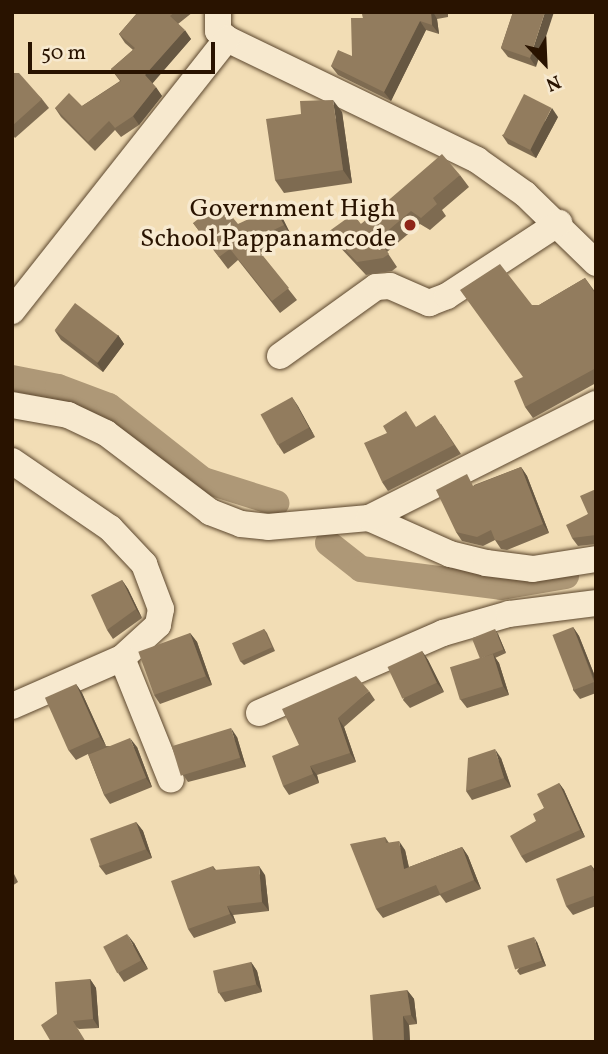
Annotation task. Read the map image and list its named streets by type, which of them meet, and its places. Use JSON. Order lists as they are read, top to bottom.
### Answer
{
  "places": ["Government High School Pappanamcode"],
  "scale_bar": "50 m",
  "north": "bottom right"
}
